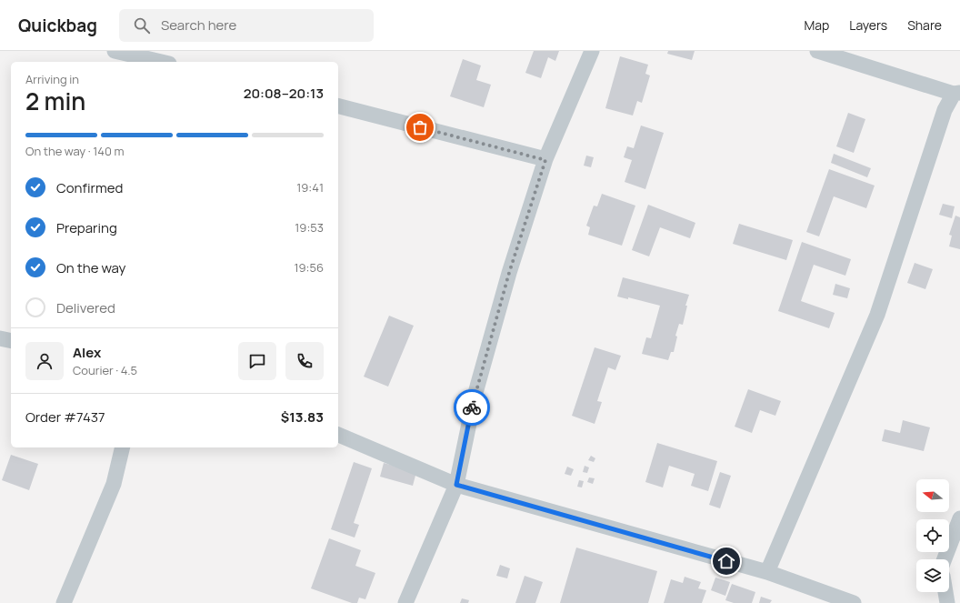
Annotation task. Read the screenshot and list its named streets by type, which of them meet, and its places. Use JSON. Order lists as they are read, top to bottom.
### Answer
{
  "north": "left",
  "page": {
    "header": "Quickbag",
    "search": "Search here",
    "nav": ["Map", "Layers", "Share"],
    "heading": ["2 min", "Arriving in", "20:08–20:13"],
    "panel": [
      "Alex",
      "Courier · 4.5",
      "Order #7437",
      "$13.83"
    ],
    "bar": "On the way · 140 m",
    "list": [
      ["Confirmed", "19:41"],
      ["Preparing", "19:53"],
      ["On the way", "19:56"],
      "Delivered"
    ]
  }
}
